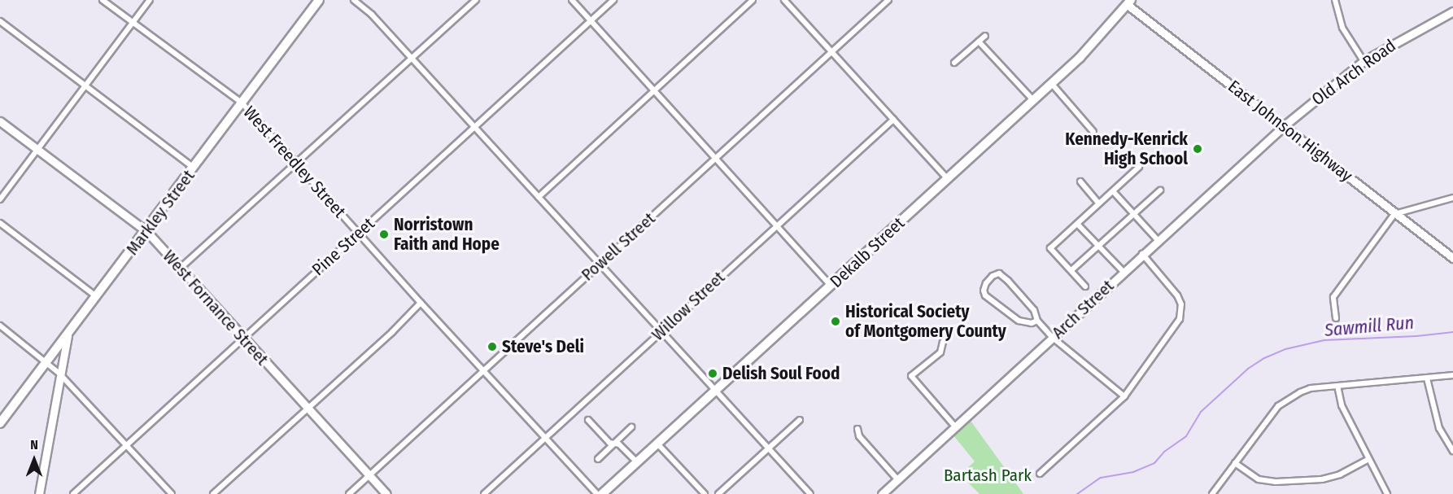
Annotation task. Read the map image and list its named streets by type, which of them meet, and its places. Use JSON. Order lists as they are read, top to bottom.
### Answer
{
  "streets": {
    "highway": ["Markley Street", "Dekalb Street"],
    "street": [
      "Old Arch Road",
      "East Johnson Highway",
      "West Freedley Street",
      "Pine Street",
      "Powell Street",
      "Willow Street",
      "West Fornance Street",
      "Arch Street"
    ]
  },
  "crossings": [
    ["Old Arch Road", "East Johnson Highway"],
    ["Old Arch Road", "Arch Street"],
    ["East Johnson Highway", "Dekalb Street"],
    ["East Johnson Highway", "Arch Street"],
    ["West Freedley Street", "Markley Street"],
    ["West Freedley Street", "Pine Street"],
    ["West Freedley Street", "Powell Street"],
    ["West Freedley Street", "Willow Street"],
    ["Markley Street", "West Fornance Street"],
    ["Pine Street", "West Fornance Street"],
    ["Powell Street", "West Fornance Street"]
  ],
  "water": ["Sawmill Run"],
  "parks": ["Bartash Park"],
  "places": [
    "Kennedy-Kenrick High School",
    "Norristown Faith and Hope",
    "Historical Society of Montgomery County",
    "Steve's Deli",
    "Delish Soul Food"
  ],
  "north": "top"
}
